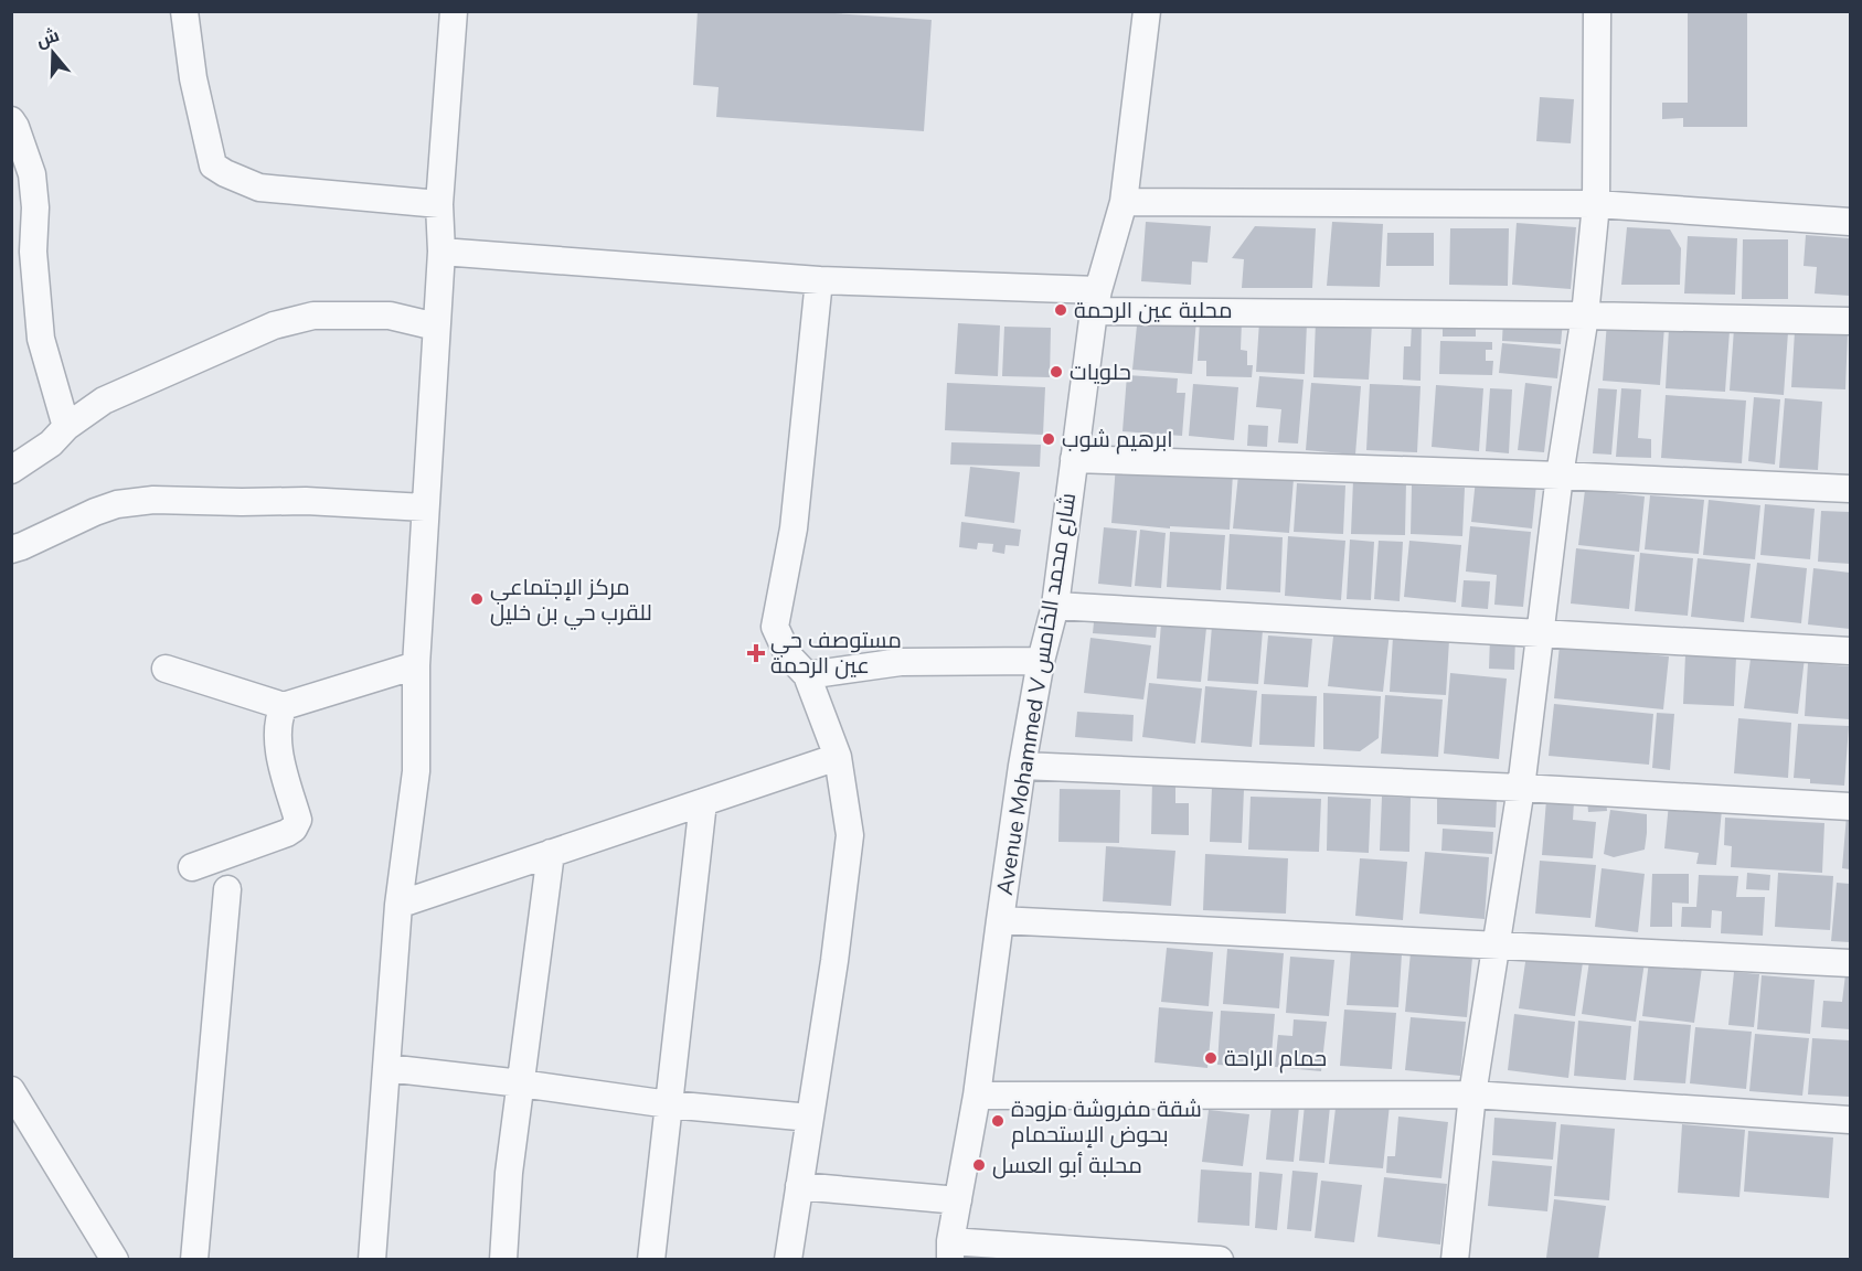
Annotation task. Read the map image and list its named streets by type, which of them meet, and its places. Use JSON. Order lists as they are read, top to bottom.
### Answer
{
  "streets": {
    "street": ["Avenue Mohammed V شارع محمد الخامس"]
  },
  "places": {
    "other": [
      "محلبة عين الرحمة",
      "حلويات",
      "ابرهيم شوب",
      "مركز الإجتماعي للقرب حي بن خليل",
      "حمام الراحة",
      "شقة مفروشة مزودة بحوض الإستحمام",
      "محلبة أبو العسل"
    ],
    "health": ["مستوصف حي عين الرحمة"]
  },
  "north": "top"
}
